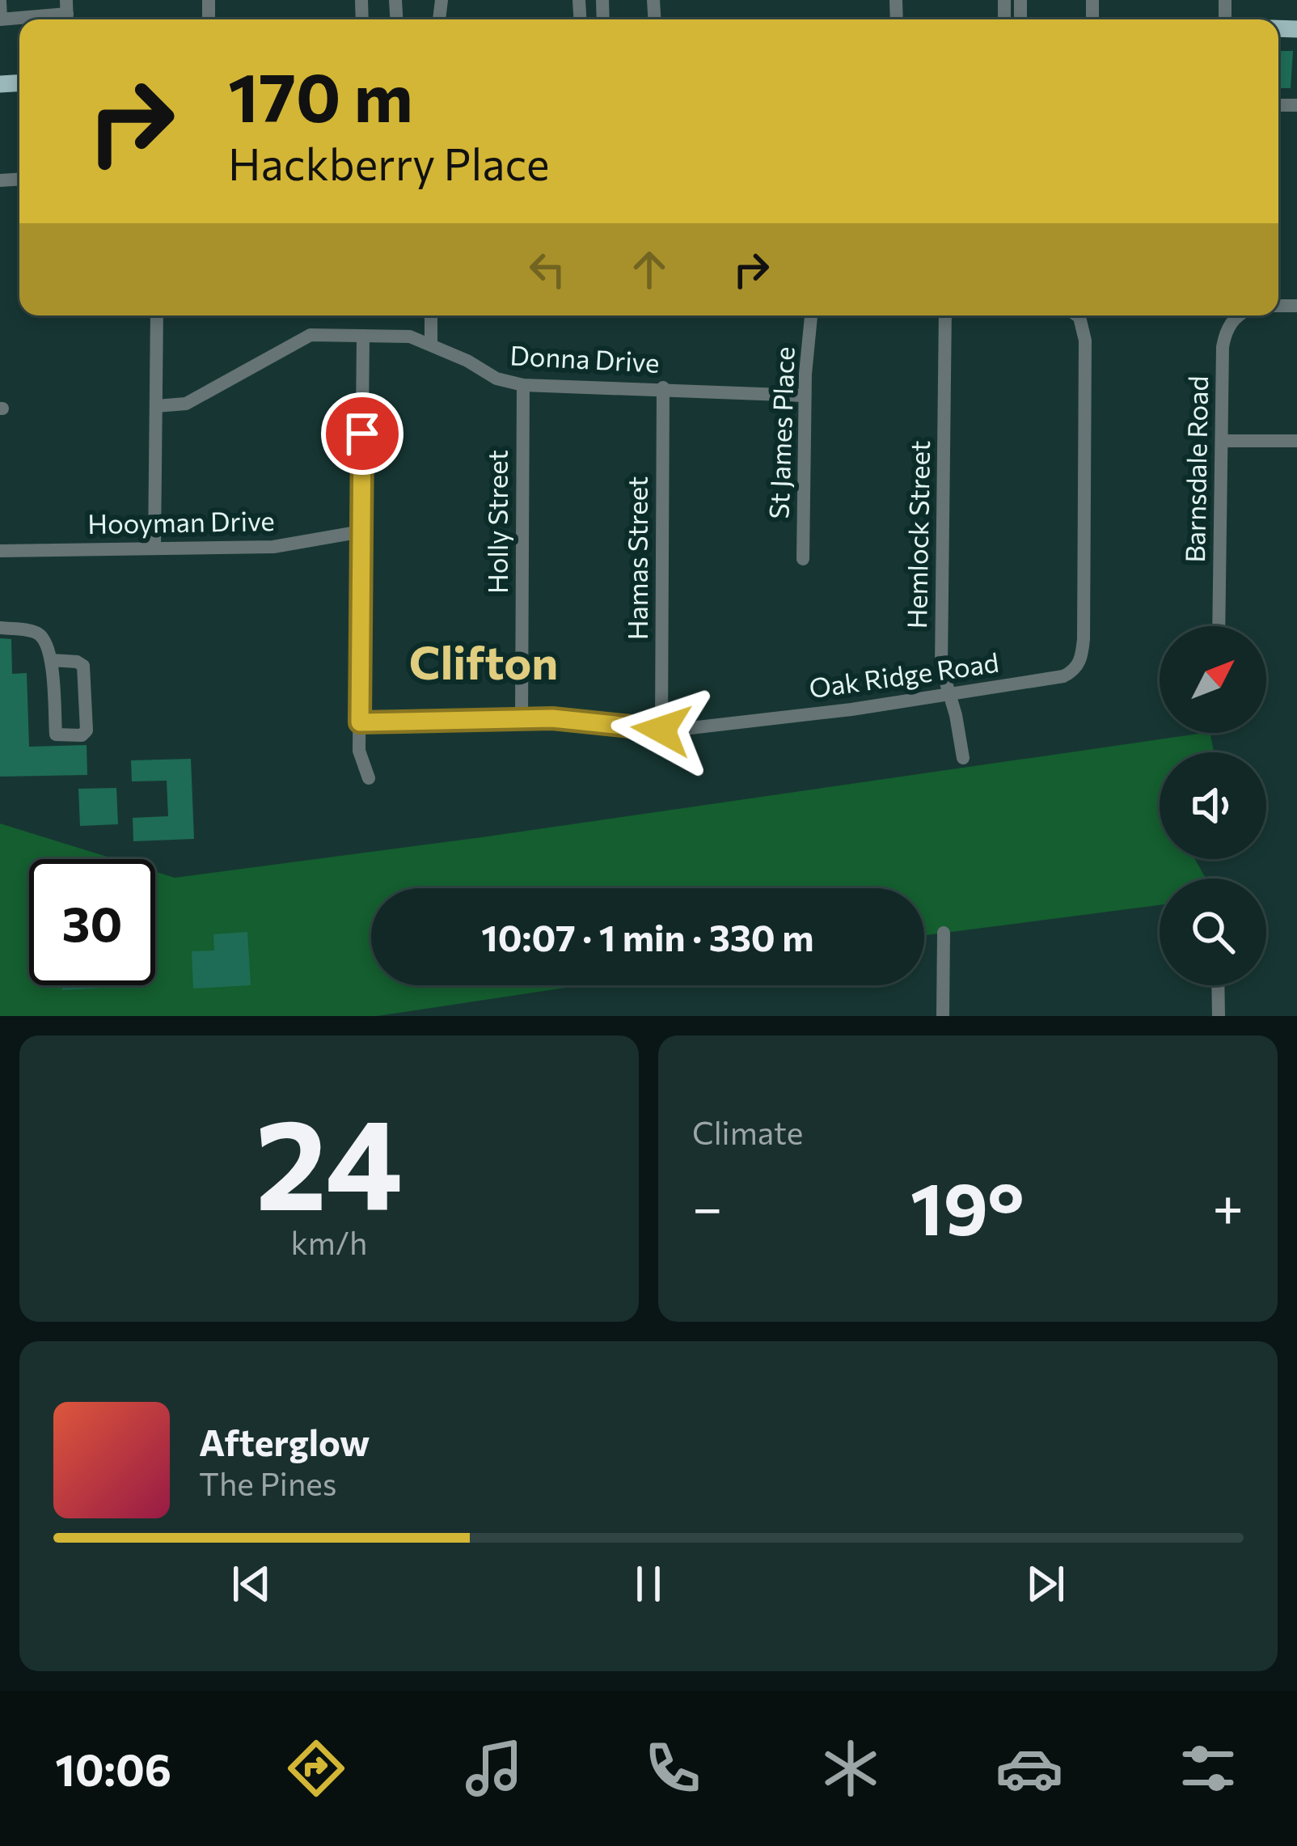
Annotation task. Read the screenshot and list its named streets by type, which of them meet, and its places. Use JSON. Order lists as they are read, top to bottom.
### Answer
{
  "streets": {
    "street": [
      "Donna Drive",
      "St James Place",
      "Barnsdale Road",
      "Holly Street",
      "Hooyman Drive",
      "Hemlock Street",
      "Hamas Street",
      "Oak Ridge Road"
    ]
  },
  "crossings": [
    ["Donna Drive", "St James Place"],
    ["Donna Drive", "Holly Street"],
    ["Donna Drive", "Hamas Street"],
    ["Holly Street", "Oak Ridge Road"],
    ["Hemlock Street", "Oak Ridge Road"],
    ["Hamas Street", "Oak Ridge Road"]
  ],
  "districts": ["Clifton"],
  "north": "top right",
  "page": {
    "turn": ["170 m", "Hackberry Place"],
    "limit": "30",
    "trip": "10:07 · 1 min · 330 m",
    "tile": [
      ["24", "km/h"],
      "Climate"
    ],
    "heat": ["−", "19°", "+"],
    "song": ["Afterglow", "The Pines"],
    "tabs": "10:06"
  }
}
